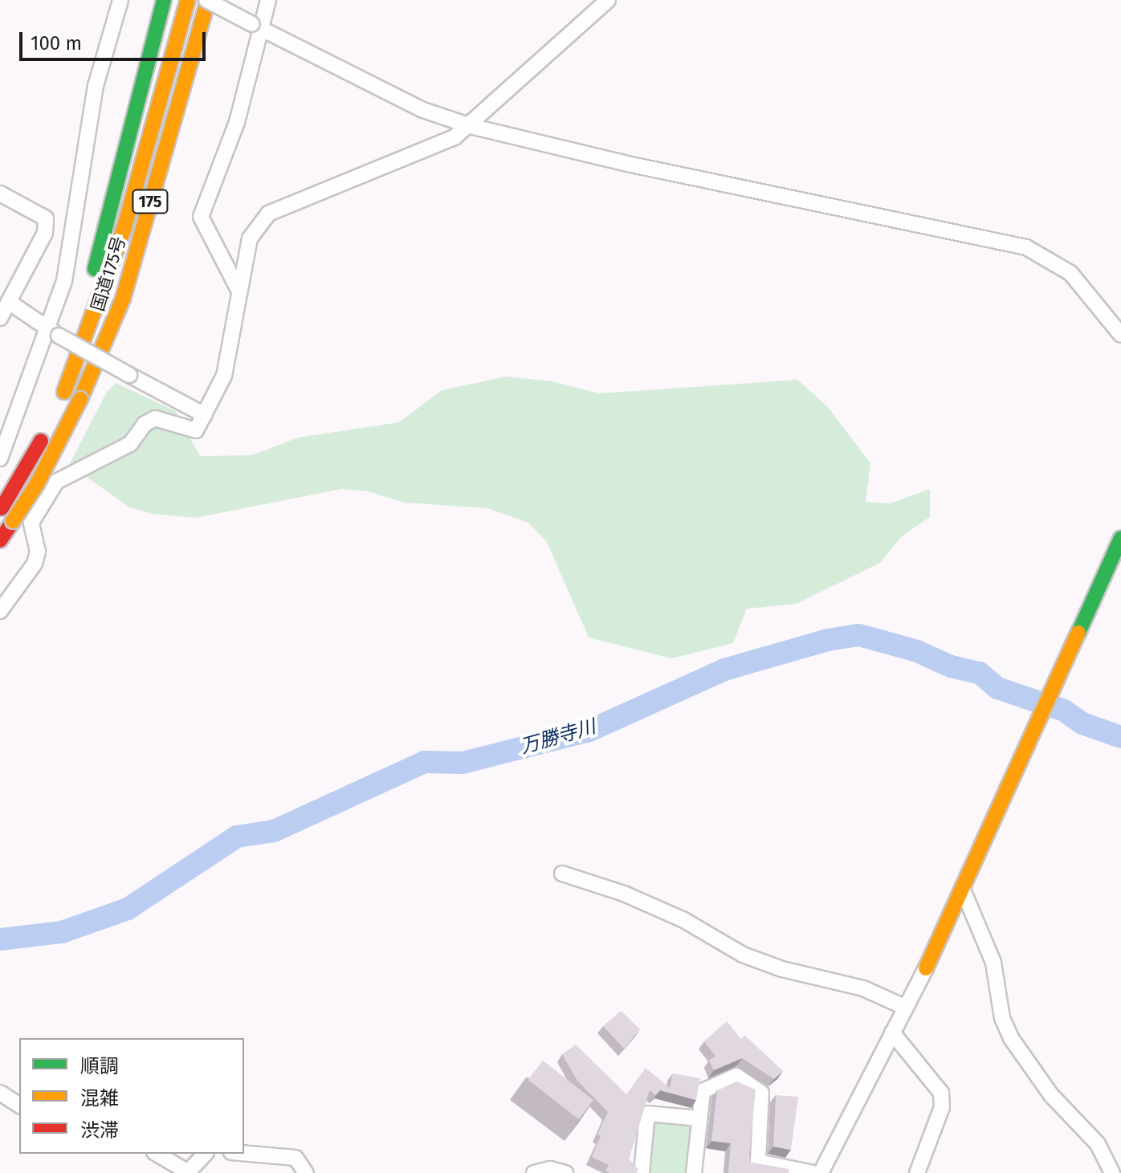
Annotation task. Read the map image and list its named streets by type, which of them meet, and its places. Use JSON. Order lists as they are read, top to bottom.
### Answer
{
  "streets": {
    "main road": ["175", "国道175号"]
  },
  "water": ["万勝寺川"],
  "legend": ["順調", "混雑", "渋滞"],
  "scale_bar": "100 m"
}
